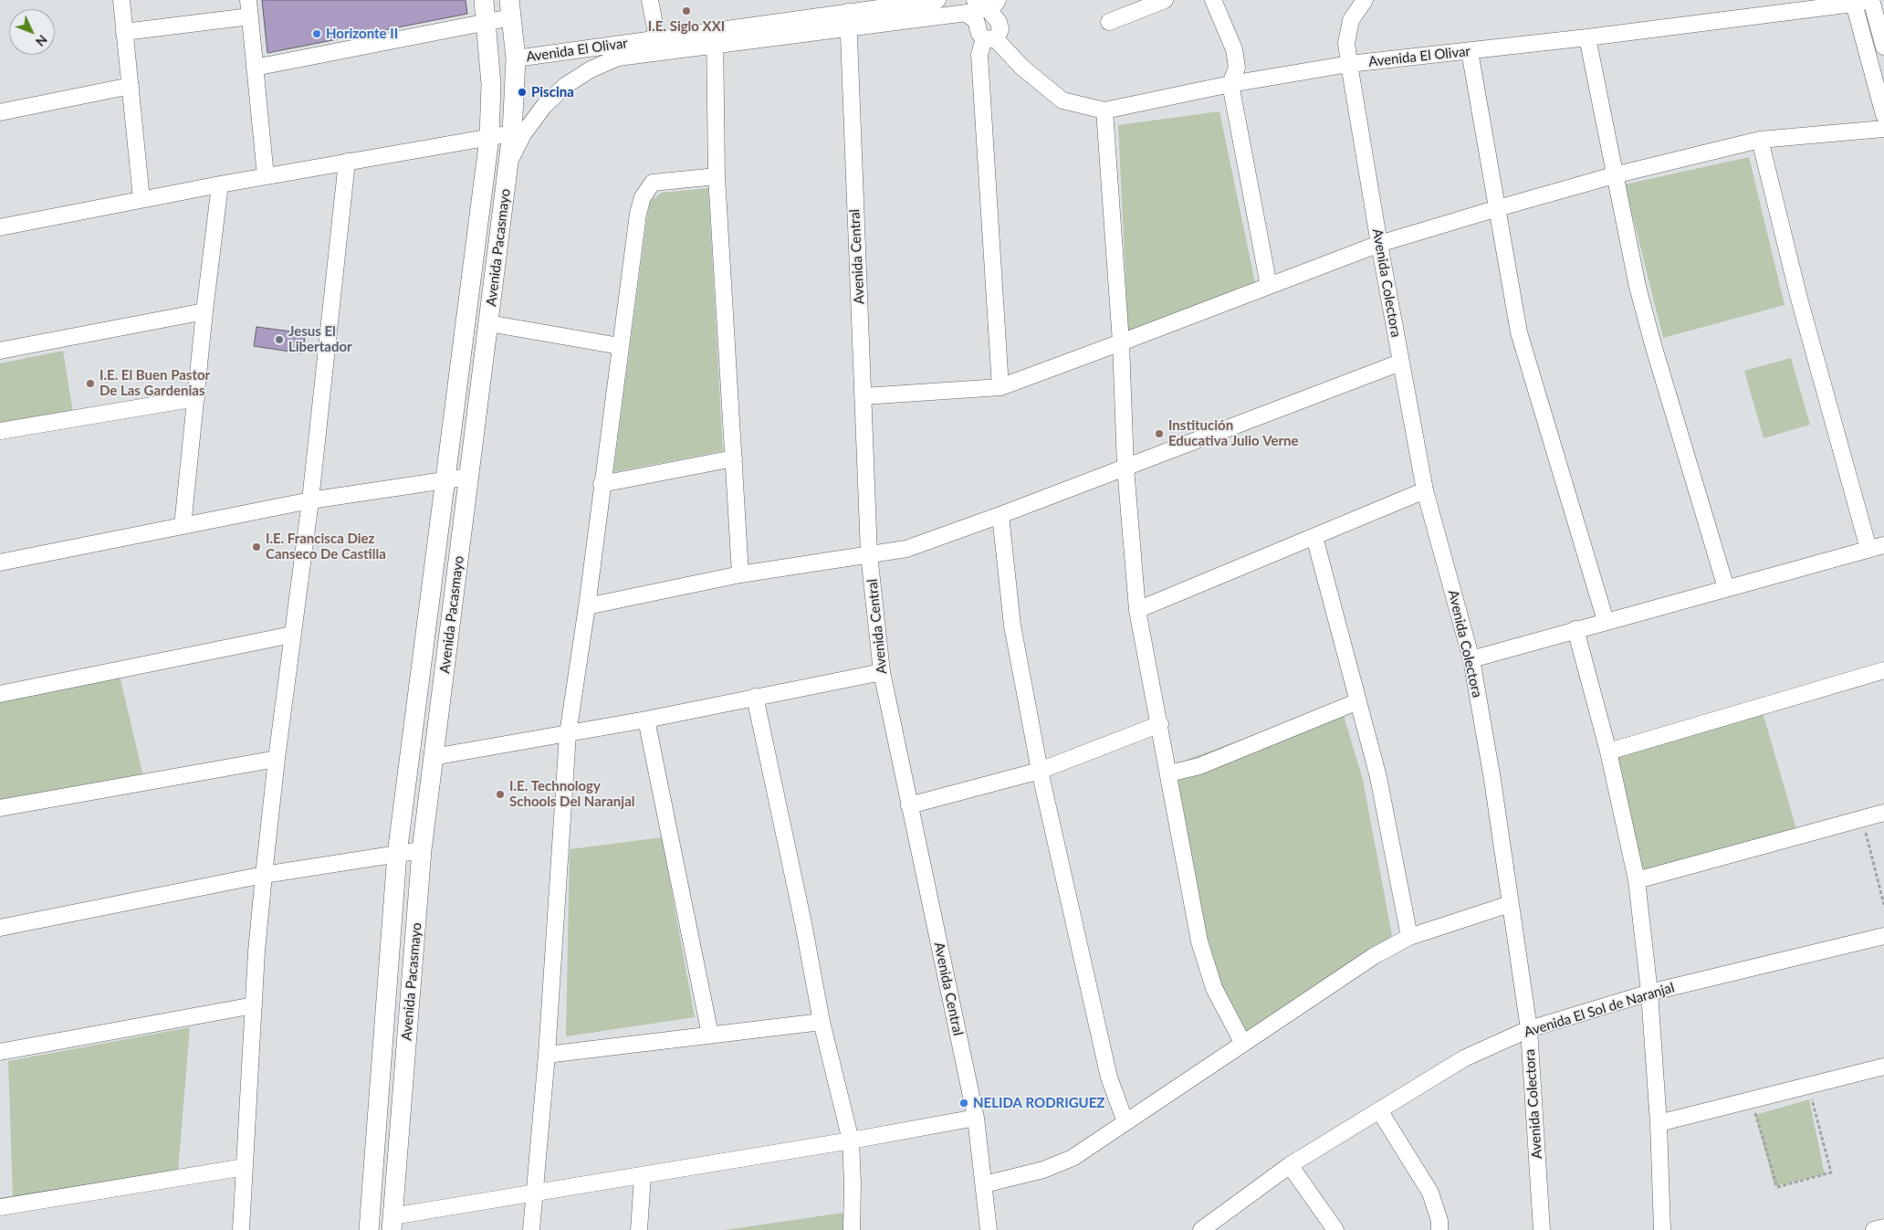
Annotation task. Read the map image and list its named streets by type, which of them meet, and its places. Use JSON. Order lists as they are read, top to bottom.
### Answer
{
  "streets": {
    "main road": ["Avenida Pacasmayo"],
    "street": [
      "Avenida El Olivar",
      "Avenida Central",
      "Avenida Colectora",
      "Avenida El Sol de Naranjal"
    ]
  },
  "crossings": [
    ["Avenida El Olivar", "Avenida Pacasmayo"],
    ["Avenida El Olivar", "Avenida Central"],
    ["Avenida El Olivar", "Avenida Colectora"],
    ["Avenida Colectora", "Avenida El Sol de Naranjal"]
  ],
  "places": [
    "I.E. Siglo XXI",
    "Horizonte II",
    "Piscina",
    "Jesus El Libertador",
    "I.E. El Buen Pastor De Las Gardenias",
    "Institución Educativa Julio Verne",
    "I.E. Francisca Diez Canseco De Castilla",
    "I.E. Technology Schools Del Naranjal",
    "NELIDA RODRIGUEZ"
  ],
  "north": "bottom right"
}
